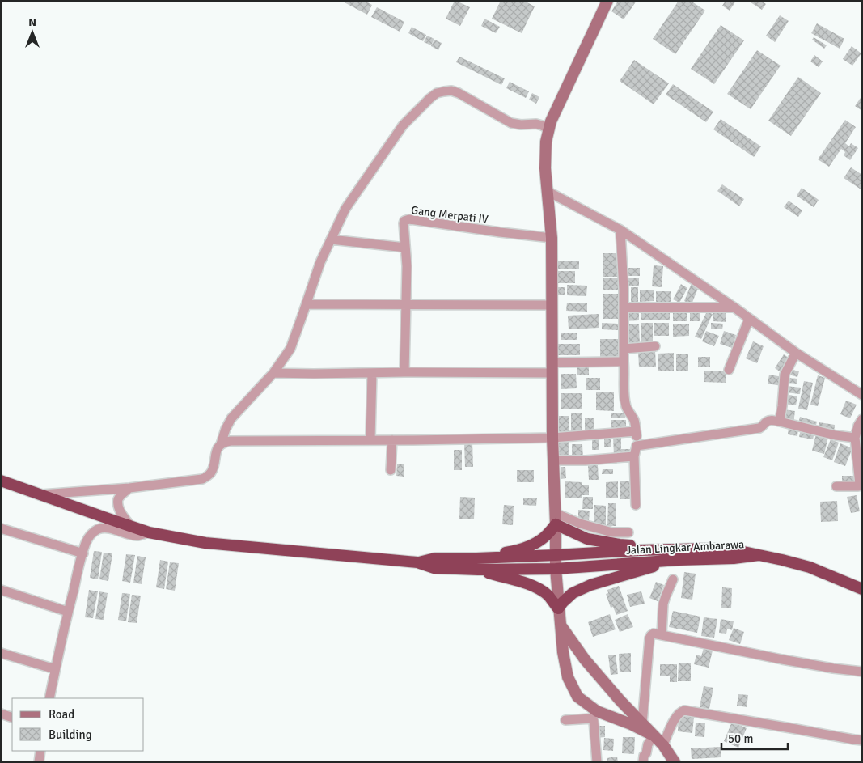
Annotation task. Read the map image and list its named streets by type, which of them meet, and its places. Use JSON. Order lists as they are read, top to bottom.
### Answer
{
  "streets": {
    "highway": ["Jalan Lingkar Ambarawa"],
    "street": ["Gang Merpati IV"]
  },
  "legend": ["Road", "Building"],
  "scale_bar": "50 m",
  "north": "top"
}
